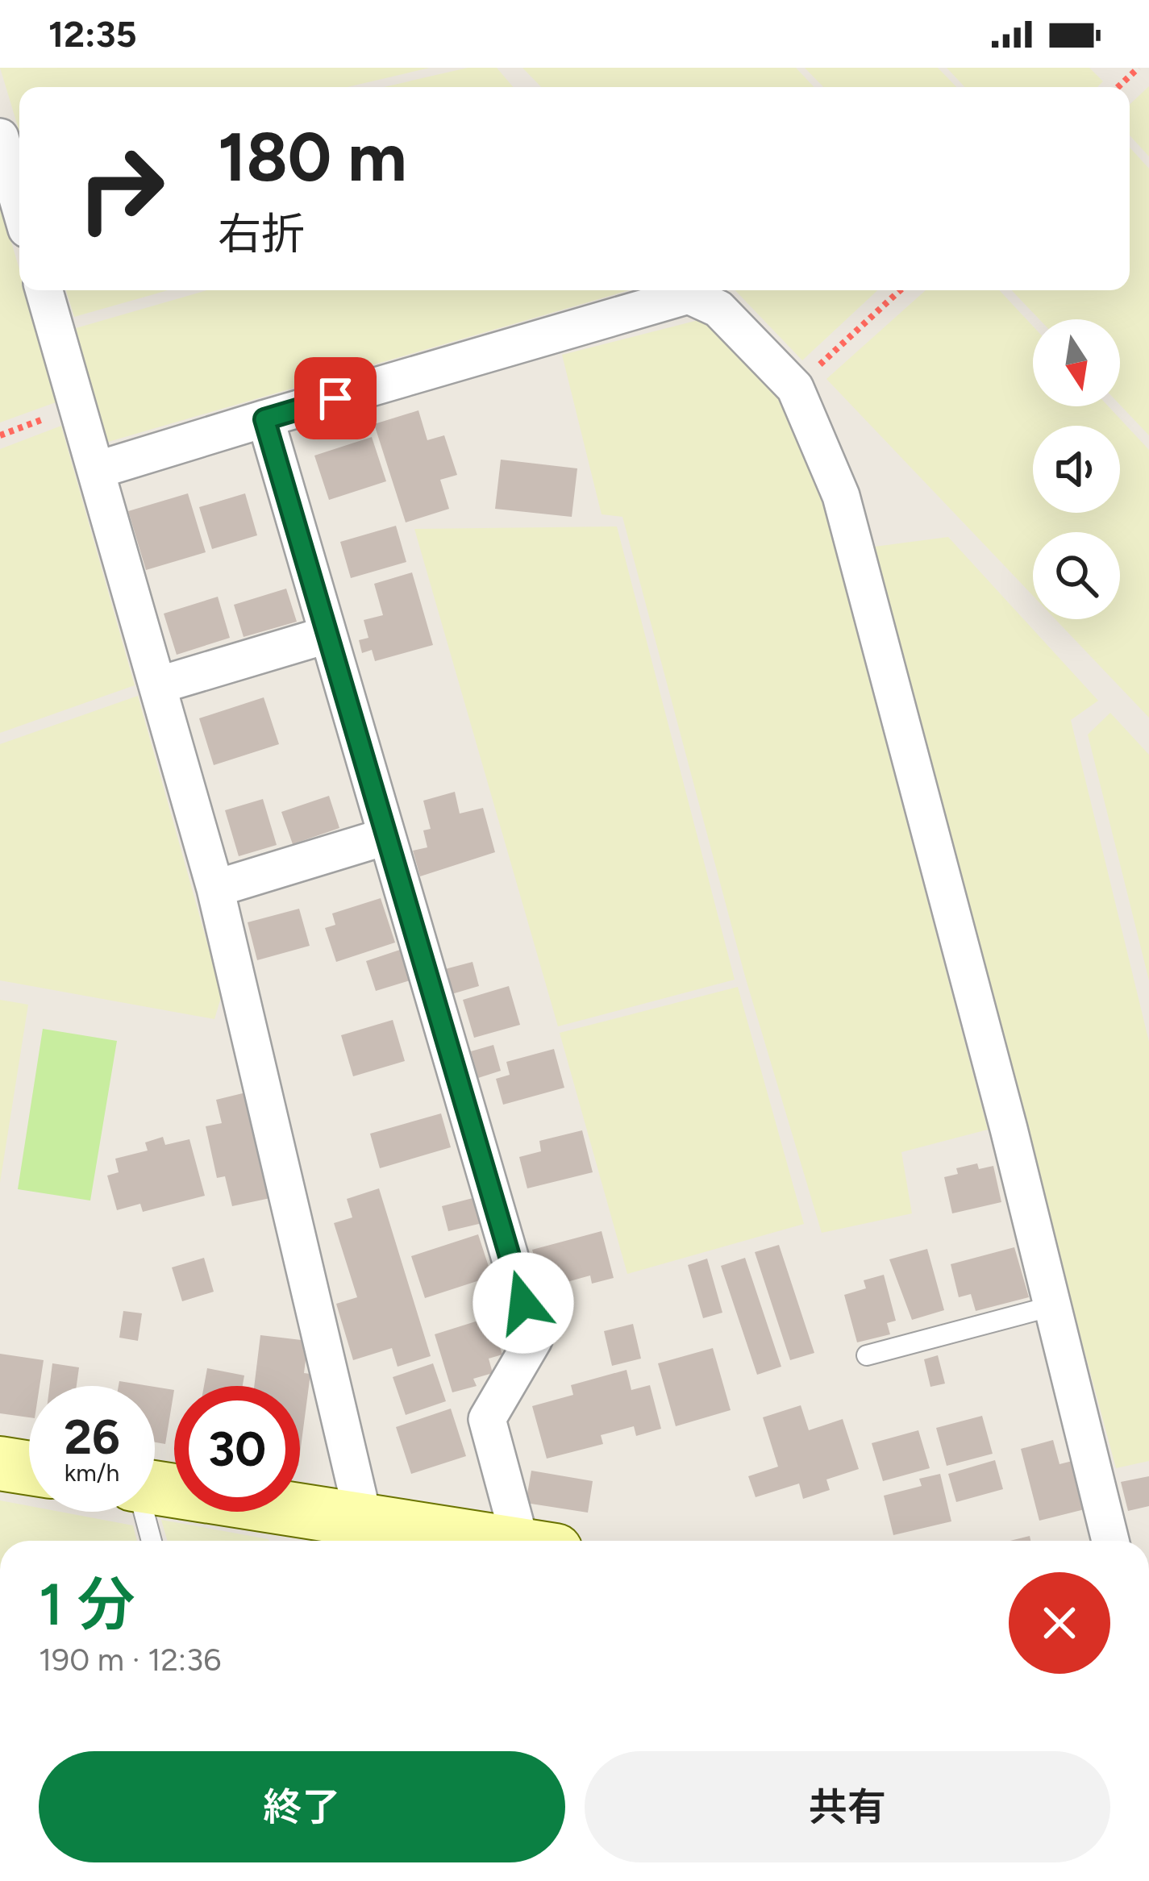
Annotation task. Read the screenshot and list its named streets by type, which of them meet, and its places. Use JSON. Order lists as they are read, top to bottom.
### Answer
{
  "north": "bottom",
  "page": {
    "status": "12:35",
    "turn": ["180 m", "右折"],
    "speed": "26 km/h",
    "limit": "30",
    "heading": ["1 分", "190 m · 12:36"],
    "buttons": ["終了", "共有"]
  }
}
